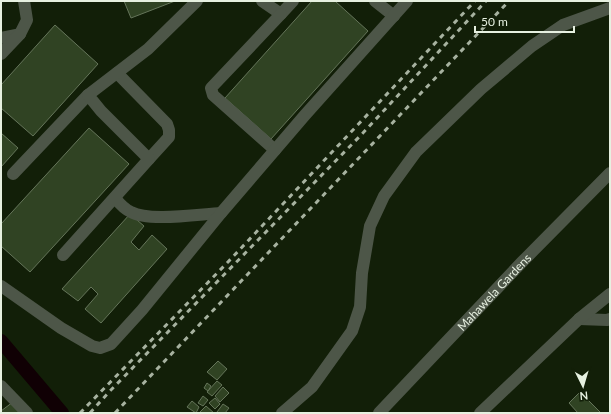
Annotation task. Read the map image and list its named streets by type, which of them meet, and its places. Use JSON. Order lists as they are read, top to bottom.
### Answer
{
  "streets": {
    "street": ["Mahawela Gardens"]
  },
  "scale_bar": "50 m",
  "north": "bottom"
}
